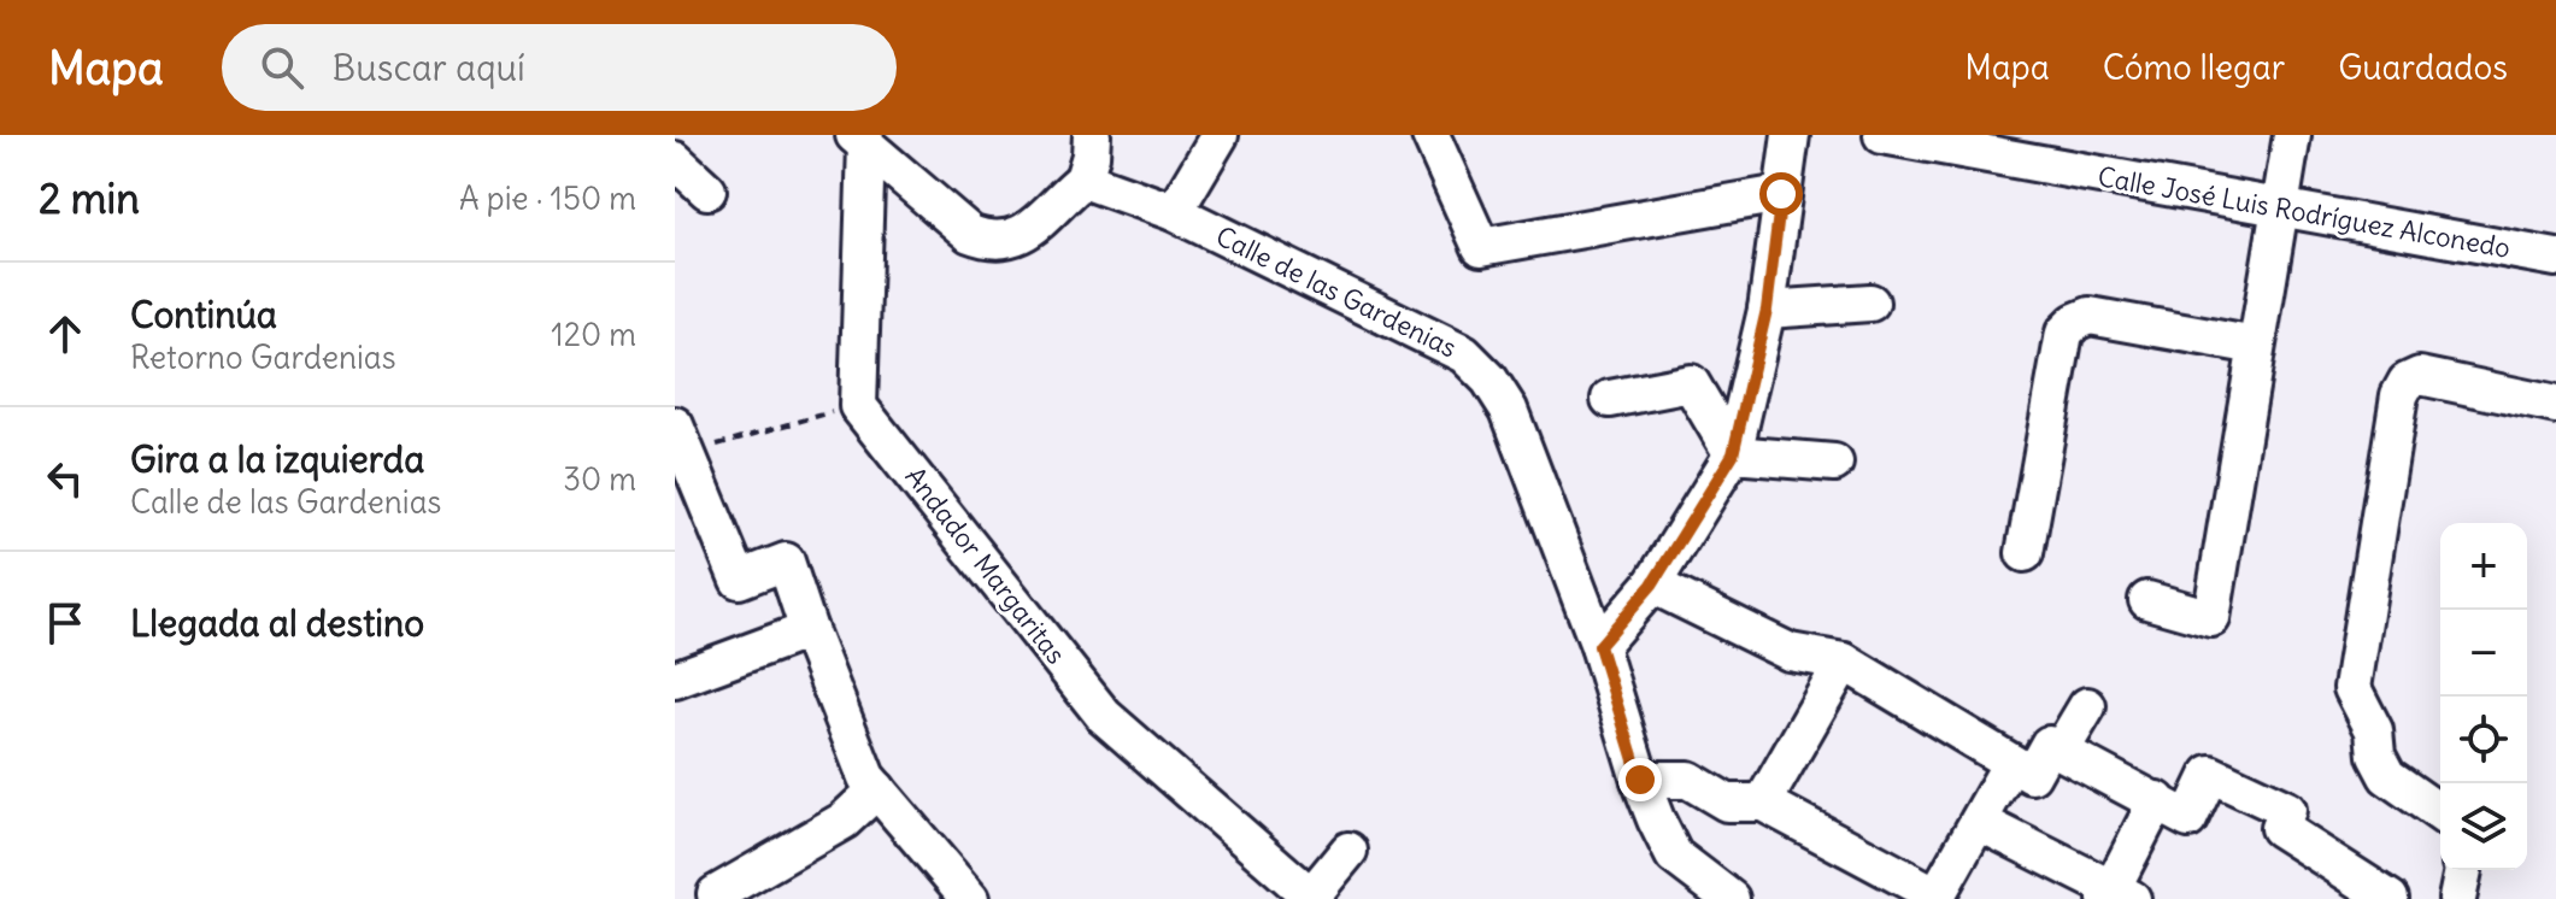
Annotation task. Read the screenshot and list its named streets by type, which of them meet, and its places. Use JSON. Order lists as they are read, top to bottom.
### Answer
{
  "streets": {
    "street": ["Calle José Luis Rodríguez Alconedo", "Calle de las Gardenias", "Andador Margaritas"]
  },
  "page": {
    "header": "Mapa",
    "search": "Buscar aquí",
    "nav": ["Mapa", "Cómo llegar", "Guardados"],
    "heading": ["2 min", "A pie · 150 m"],
    "list": [
      ["Continúa", "Retorno Gardenias", "120 m"],
      ["Gira a la izquierda", "Calle de las Gardenias", "30 m"],
      "Llegada al destino"
    ],
    "map_buttons": ["+", "−"]
  }
}
